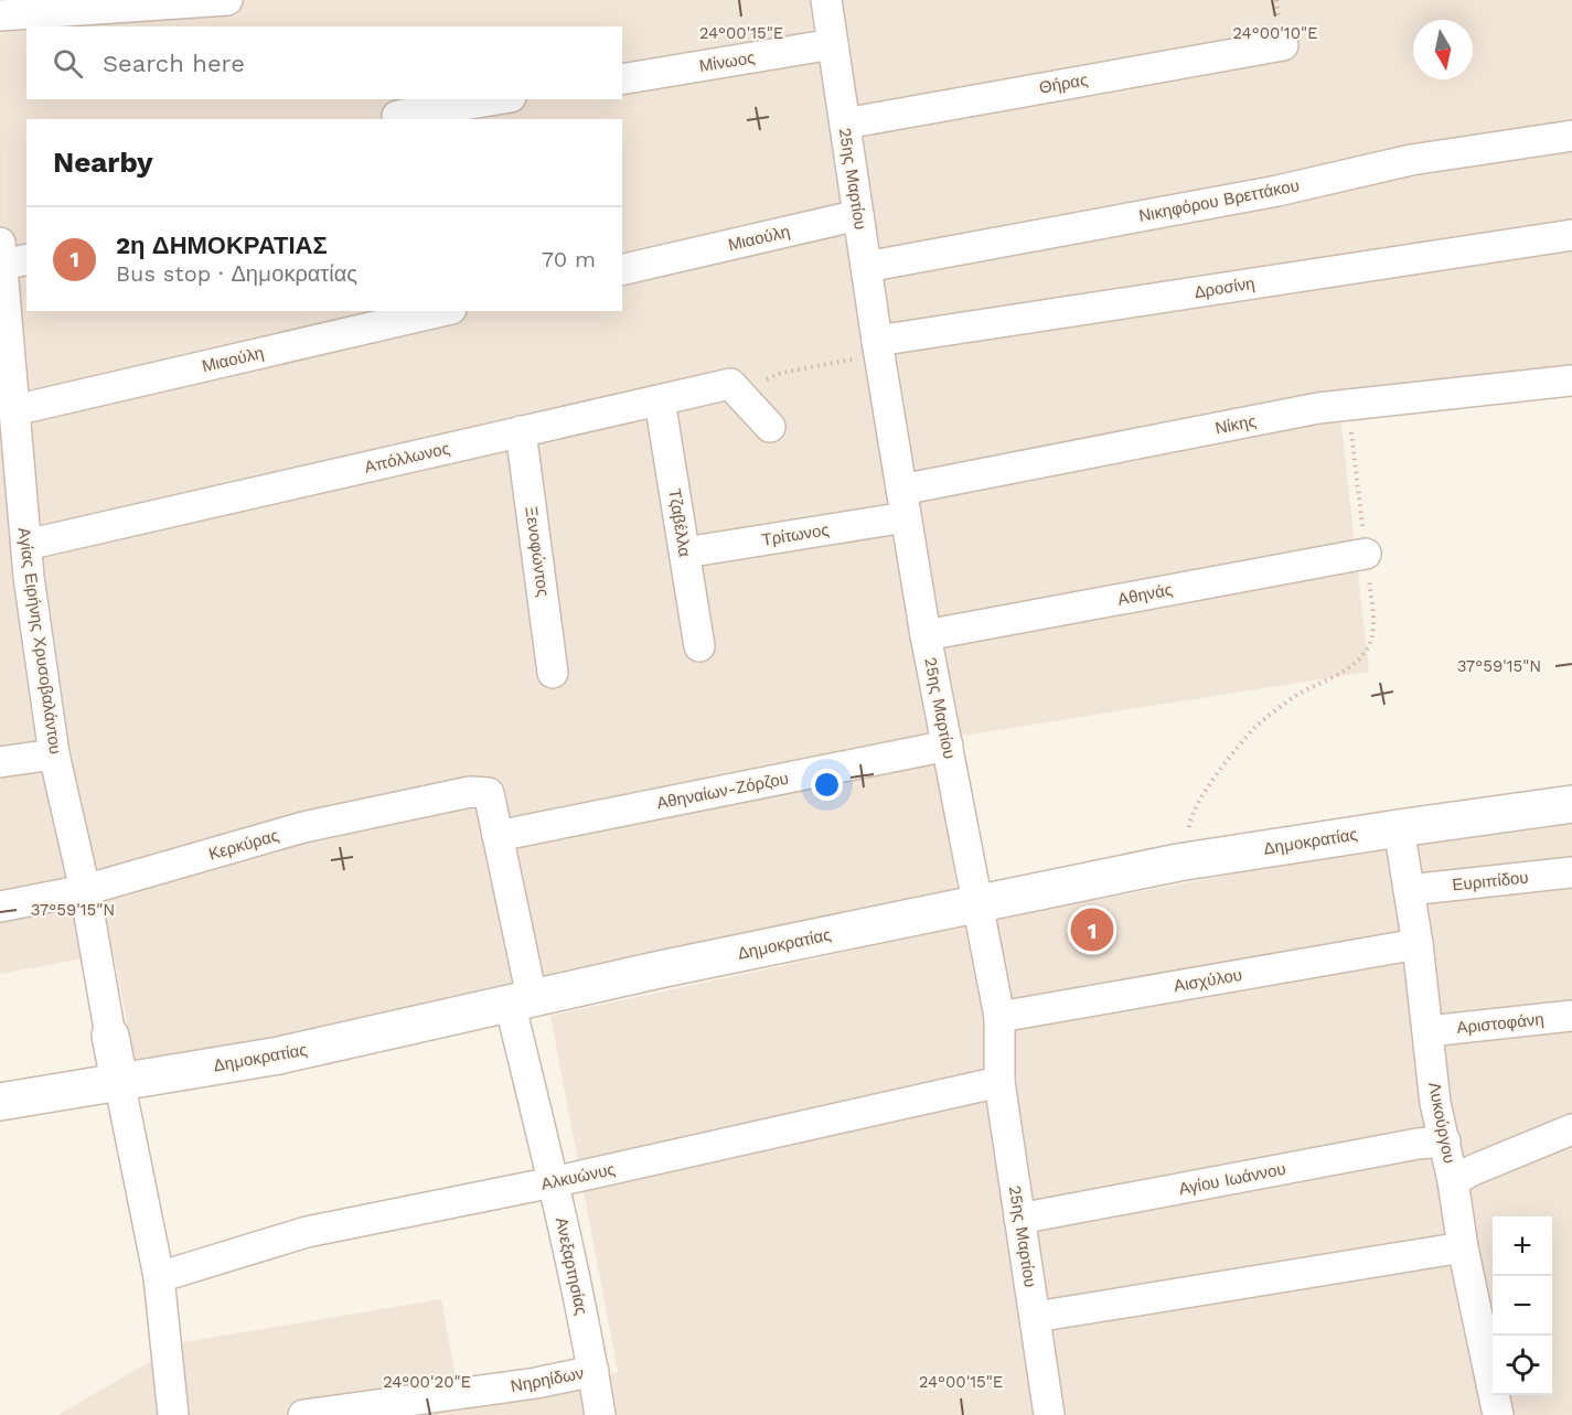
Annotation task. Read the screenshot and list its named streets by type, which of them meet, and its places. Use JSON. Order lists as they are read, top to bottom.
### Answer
{
  "streets": {
    "street": [
      "Μίνωος",
      "Θήρας",
      "25ης Μαρτίου",
      "Νικηφόρου Βρεττάκου",
      "Μιαούλη",
      "Δροσίνη",
      "Νίκης",
      "Απόλλωνος",
      "Τζαβέλλα",
      "Τρίτωνος",
      "Ξενοφώντος",
      "Αθηνάς",
      "Αγίας Ειρήνης Χρυσοβαλάντου",
      "Αθηναίων-Ζόρζου",
      "Δημοκρατίας",
      "Κερκύρας",
      "Ευριπίδου",
      "Αισχύλου",
      "Αριστοφάνη",
      "Λυκούργου",
      "Αλκυώνυς",
      "Αγίου Ιωάννου",
      "Ανεξαρτησίας",
      "Νηρηίδων"
    ]
  },
  "crossings": [
    ["Μίνωος", "25ης Μαρτίου"],
    ["Θήρας", "25ης Μαρτίου"],
    ["25ης Μαρτίου", "Νικηφόρου Βρεττάκου"],
    ["25ης Μαρτίου", "Μιαούλη"],
    ["25ης Μαρτίου", "Δροσίνη"],
    ["25ης Μαρτίου", "Νίκης"],
    ["25ης Μαρτίου", "Τρίτωνος"],
    ["25ης Μαρτίου", "Αθηνάς"],
    ["25ης Μαρτίου", "Αθηναίων-Ζόρζου"],
    ["25ης Μαρτίου", "Δημοκρατίας"],
    ["25ης Μαρτίου", "Αισχύλου"],
    ["25ης Μαρτίου", "Αλκυώνυς"],
    ["25ης Μαρτίου", "Αγίου Ιωάννου"],
    ["Μιαούλη", "Αγίας Ειρήνης Χρυσοβαλάντου"],
    ["Νίκης", "Τρίτωνος"],
    ["Απόλλωνος", "Τζαβέλλα"],
    ["Απόλλωνος", "Ξενοφώντος"],
    ["Απόλλωνος", "Αγίας Ειρήνης Χρυσοβαλάντου"],
    ["Τζαβέλλα", "Τρίτωνος"],
    ["Αγίας Ειρήνης Χρυσοβαλάντου", "Κερκύρας"],
    ["Αθηναίων-Ζόρζου", "Ανεξαρτησίας"],
    ["Δημοκρατίας", "Λυκούργου"],
    ["Δημοκρατίας", "Ανεξαρτησίας"],
    ["Κερκύρας", "Ανεξαρτησίας"],
    ["Ευριπίδου", "Λυκούργου"],
    ["Αισχύλου", "Λυκούργου"],
    ["Αριστοφάνη", "Λυκούργου"],
    ["Λυκούργου", "Αγίου Ιωάννου"],
    ["Αλκυώνυς", "Ανεξαρτησίας"],
    ["Ανεξαρτησίας", "Νηρηίδων"]
  ],
  "north": "bottom",
  "page": {
    "search": "Search here",
    "heading": "Nearby",
    "list": [
      {
        "mark": "1",
        "name": "2η ΔΗΜΟΚΡΑΤΙΑΣ",
        "note": "Bus stop · Δημοκρατίας",
        "value": "70 m"
      }
    ],
    "pins": "1",
    "map_buttons": ["+", "−"]
  },
  "coordinates": [
    "24°00'15\"E",
    "24°00'10\"E",
    "37°59'15\"N",
    "24°00'20\"E"
  ]
}
